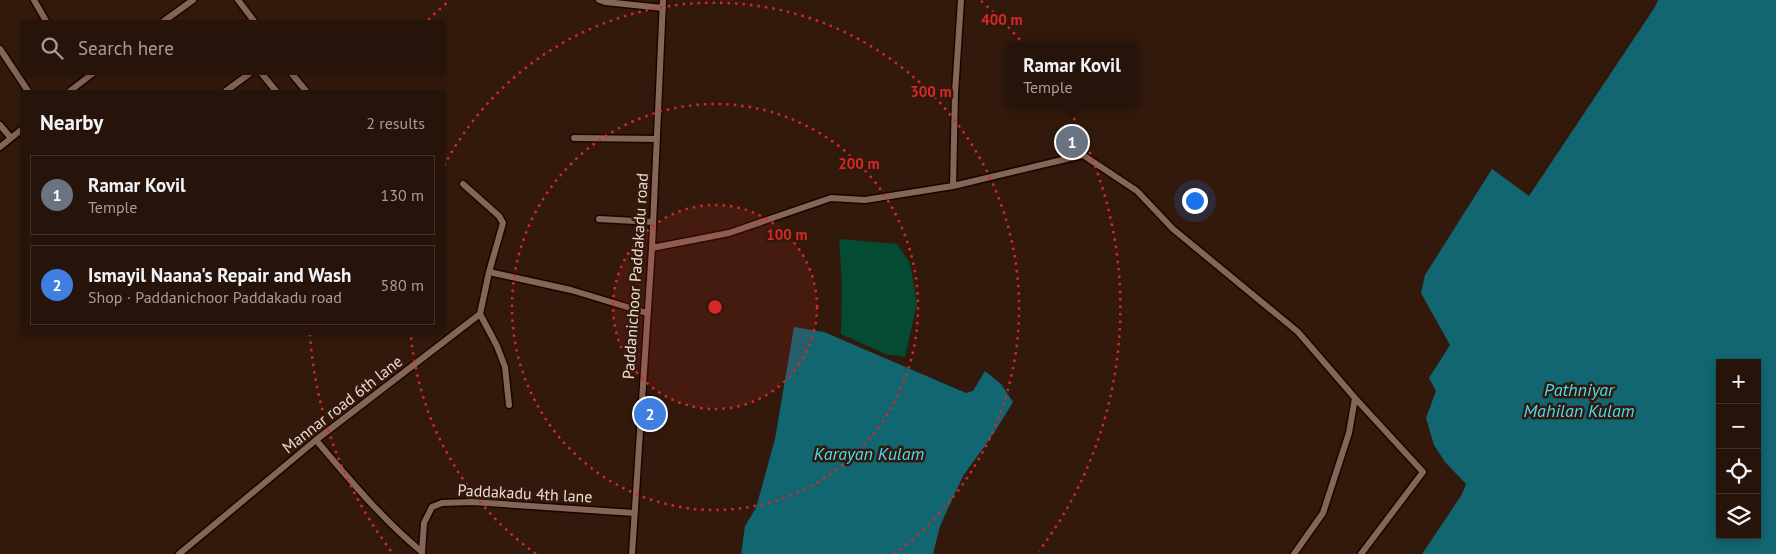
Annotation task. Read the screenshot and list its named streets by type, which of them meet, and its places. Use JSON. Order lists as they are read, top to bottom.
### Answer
{
  "streets": {
    "street": ["Paddanichoor Paddakadu road", "Mannar road 6th lane", "Paddakadu 4th lane"]
  },
  "crossings": [
    ["Paddanichoor Paddakadu road", "Paddakadu 4th lane"]
  ],
  "water": ["Pathniyar Mahilan Kulam", "Karayan Kulam"],
  "page": {
    "search": "Search here",
    "popup": ["Ramar Kovil", "Temple"],
    "heading": ["Nearby", "2 results"],
    "pins": ["1", "2"],
    "list": [
      {
        "mark": "1",
        "name": "Ramar Kovil",
        "note": "Temple",
        "value": "130 m"
      },
      {
        "mark": "2",
        "name": "Ismayil Naana's Repair and Wash",
        "note": "Shop · Paddanichoor Paddakadu road",
        "value": "580 m"
      }
    ],
    "map_buttons": ["+", "−"]
  },
  "rings": [
    "400 m",
    "300 m",
    "200 m",
    "100 m"
  ]
}
